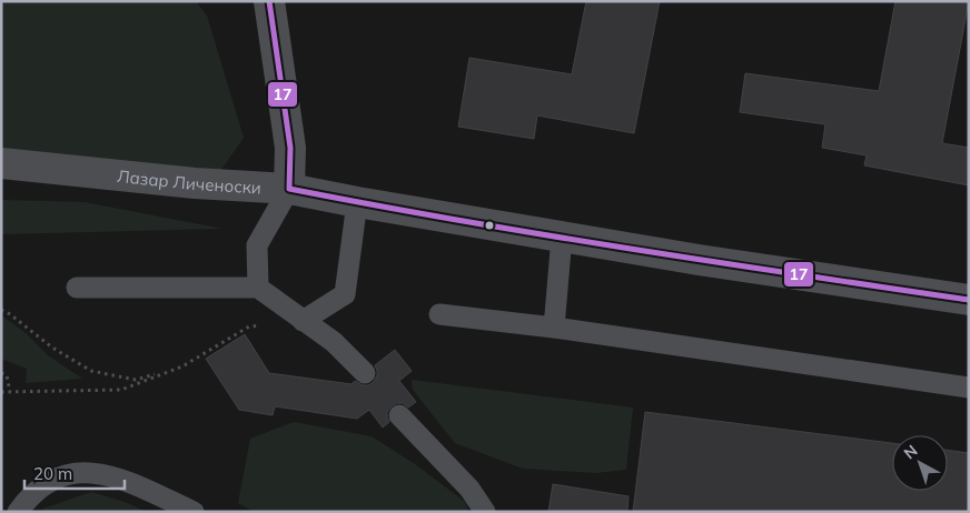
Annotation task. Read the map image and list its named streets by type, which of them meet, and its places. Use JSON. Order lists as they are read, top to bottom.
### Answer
{
  "streets": {
    "street": ["Лазар Личеноски"]
  },
  "lines": ["transit line 17"],
  "scale_bar": "20 m",
  "north": "top left"
}
